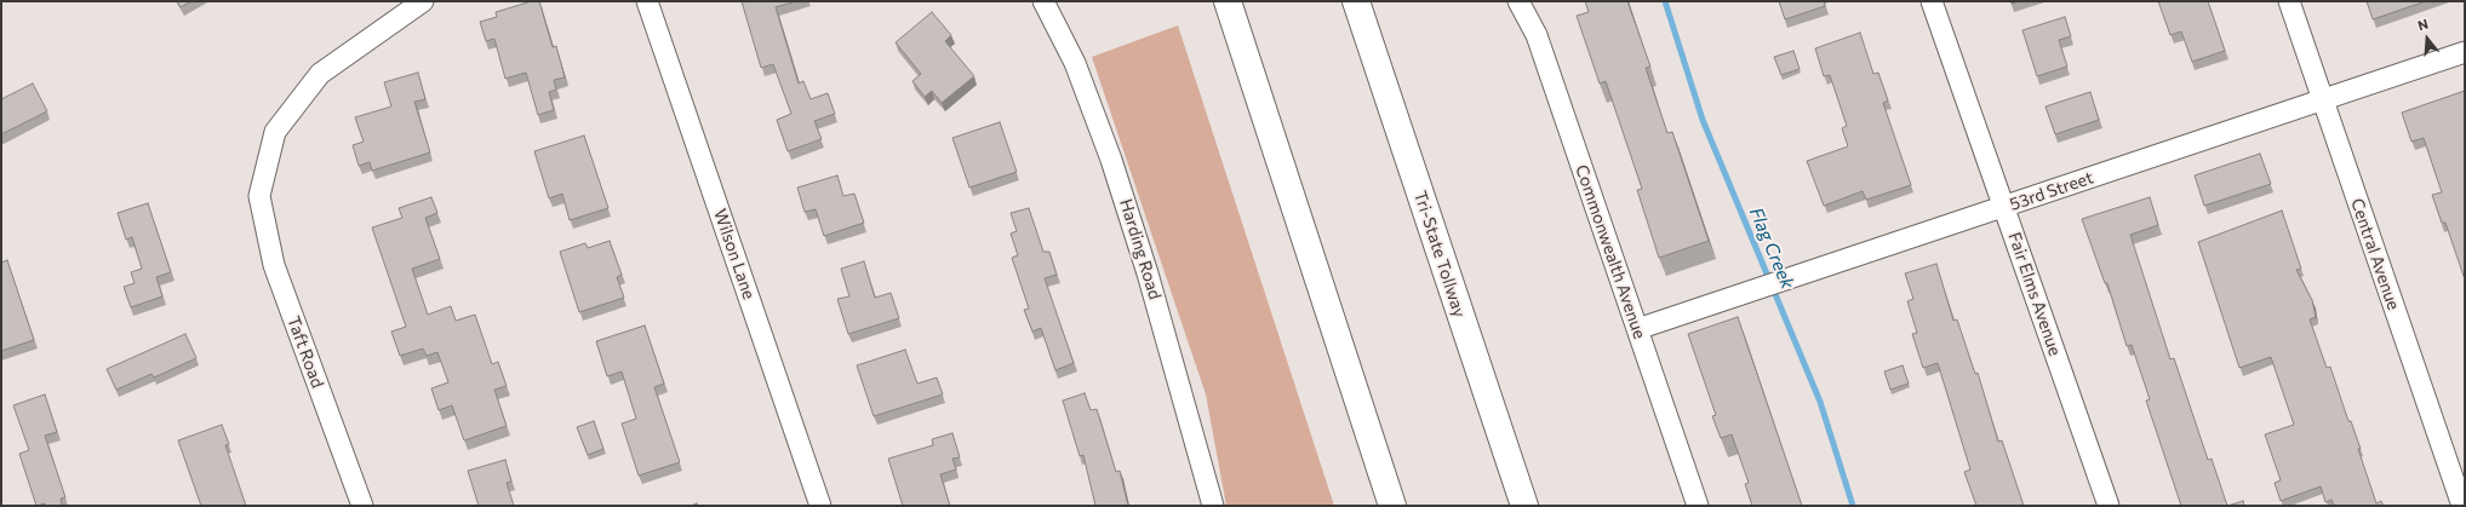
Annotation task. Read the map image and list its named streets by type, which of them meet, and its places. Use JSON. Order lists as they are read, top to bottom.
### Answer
{
  "streets": {
    "highway": ["Tri-State Tollway"],
    "street": [
      "53rd Street",
      "Harding Road",
      "Commonwealth Avenue",
      "Wilson Lane",
      "Central Avenue",
      "Fair Elms Avenue",
      "Taft Road"
    ]
  },
  "crossings": [
    ["53rd Street", "Commonwealth Avenue"],
    ["53rd Street", "Central Avenue"],
    ["53rd Street", "Fair Elms Avenue"]
  ],
  "water": ["Flag Creek"],
  "north": "top"
}
